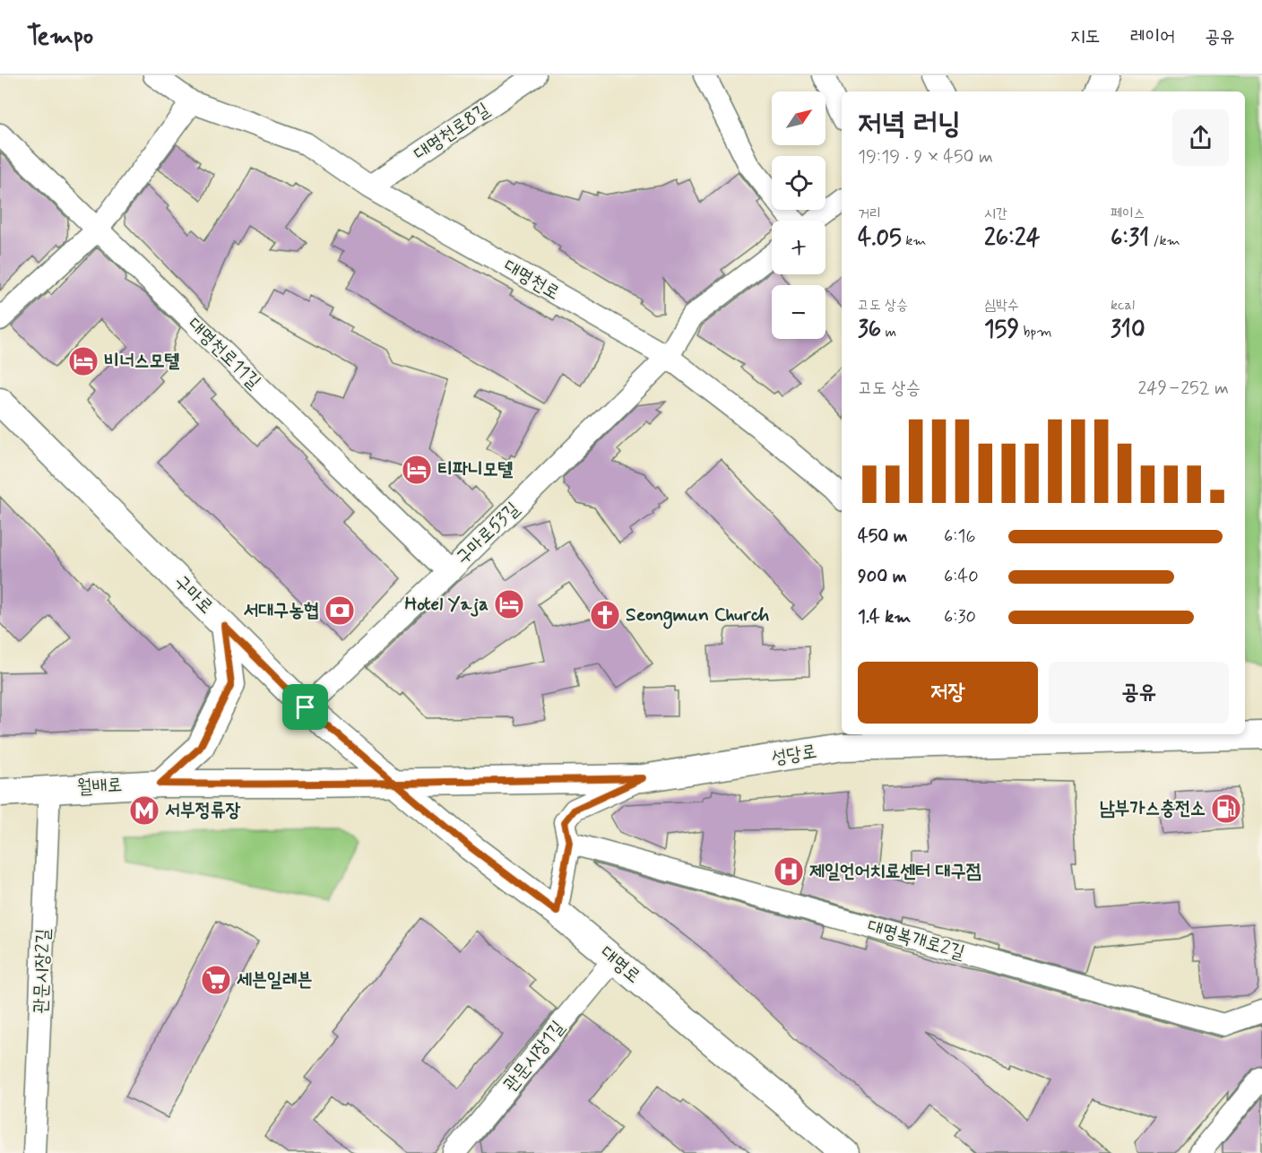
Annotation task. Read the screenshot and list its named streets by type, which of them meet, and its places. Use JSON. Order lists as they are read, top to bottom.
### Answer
{
  "streets": {
    "main road": [
      "구마로",
      "성당로",
      "월배로",
      "대명로"
    ],
    "street": [
      "대명천로8길",
      "대명천로",
      "대명천로11길",
      "구마로53길",
      "대명복개로2길",
      "관문시장2길",
      "관문시장1길"
    ]
  },
  "crossings": [
    ["대명천로8길", "대명천로"],
    ["대명천로", "구마로53길"],
    ["대명천로11길", "구마로53길"],
    ["구마로53길", "구마로"],
    ["구마로", "성당로"],
    ["구마로", "월배로"],
    ["구마로", "대명로"],
    ["성당로", "월배로"],
    ["성당로", "대명로"],
    ["월배로", "대명로"],
    ["월배로", "관문시장2길"],
    ["대명로", "관문시장1길"]
  ],
  "places": {
    "hotel": ["비너스모텔", "티파니모텔", "Hotel Yaja"],
    "bank": ["서대구농협"],
    "church": ["Seongmun Church"],
    "fuel station": ["남부가스충전소"],
    "metro station": ["서부정류장"],
    "hospital": ["제일언어치료센터 대구점"],
    "supermarket": ["세븐일레븐"]
  },
  "north": "top right",
  "page": {
    "header": "Tempo",
    "nav": ["지도", "레이어", "공유"],
    "map_buttons": ["+", "−"],
    "heading": ["저녁 러닝", "19:19 · 9 × 450 m"],
    "stats": [
      ["거리", "4.05 km"],
      ["시간", "26:24"],
      ["페이스", "6:31 /km"],
      ["고도 상승", "36 m"],
      ["심박수", "159 bpm"],
      ["kcal", "310"]
    ],
    "chart": ["고도 상승", "249–252 m"],
    "list": [
      {
        "name": "450 m",
        "note": "6:16"
      },
      {
        "name": "900 m",
        "note": "6:40"
      },
      {
        "name": "1.4 km",
        "note": "6:30"
      }
    ],
    "buttons": ["저장", "공유"]
  }
}
